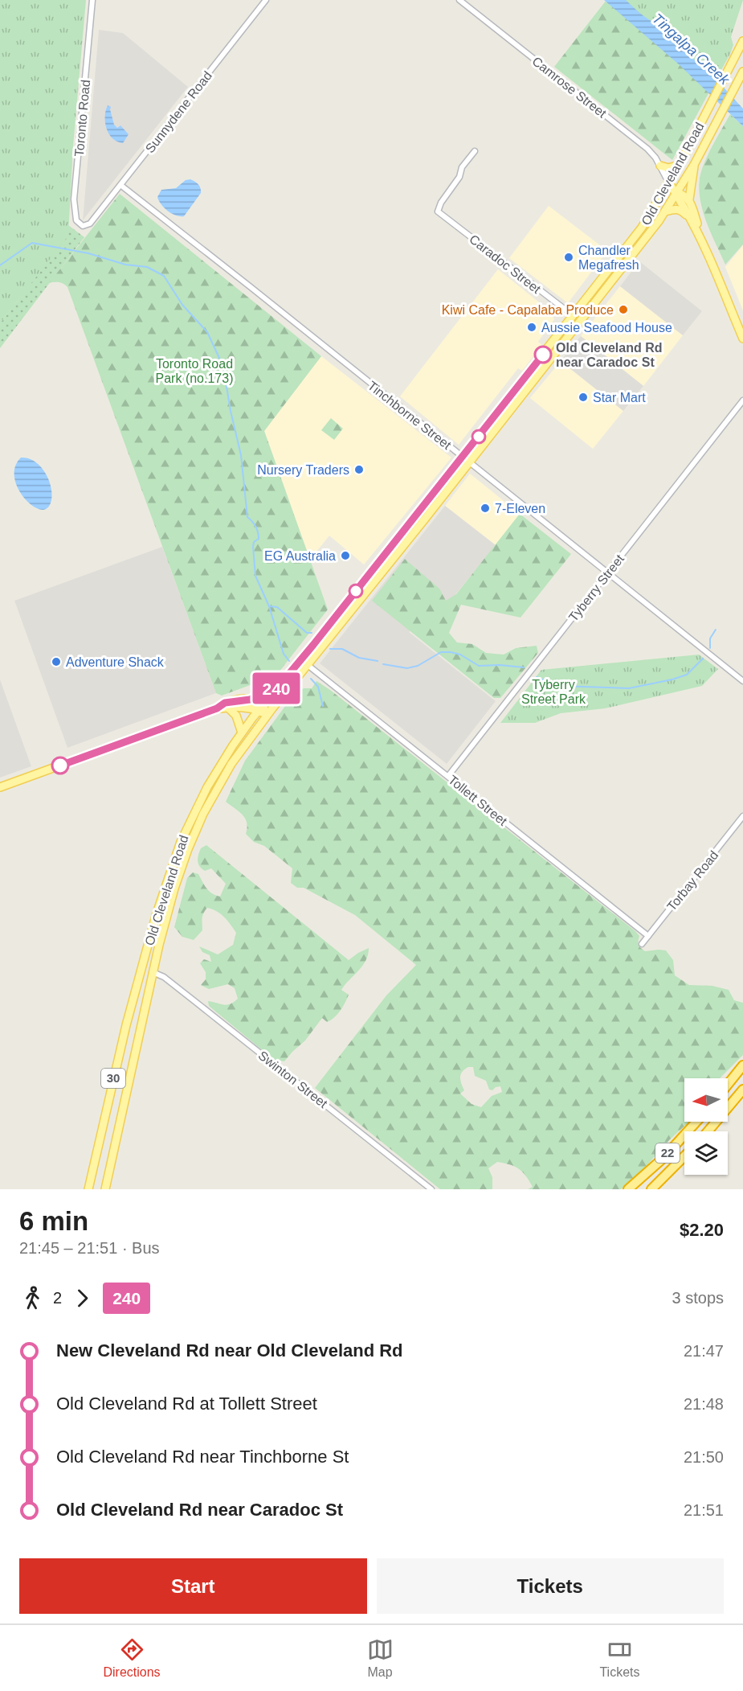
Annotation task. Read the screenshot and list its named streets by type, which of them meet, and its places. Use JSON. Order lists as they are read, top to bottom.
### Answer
{
  "streets": {
    "highway": ["22"],
    "main road": ["Old Cleveland Road", "30"],
    "street": [
      "Camrose Street",
      "Sunnydene Road",
      "Toronto Road",
      "Caradoc Street",
      "Tinchborne Street",
      "Tyberry Street",
      "Tollett Street",
      "Torbay Road",
      "Swinton Street"
    ]
  },
  "crossings": [
    ["Camrose Street", "Old Cleveland Road"],
    ["Sunnydene Road", "Toronto Road"],
    ["Sunnydene Road", "Tinchborne Street"],
    ["Old Cleveland Road", "Caradoc Street"],
    ["Old Cleveland Road", "Tinchborne Street"],
    ["Old Cleveland Road", "Tollett Street"],
    ["Old Cleveland Road", "Swinton Street"],
    ["Tinchborne Street", "Tyberry Street"],
    ["Tyberry Street", "Tollett Street"],
    ["Tollett Street", "Torbay Road"]
  ],
  "water": ["Tingalpa Creek"],
  "parks": ["Toronto Road Park (no.173)", "Tyberry Street Park"],
  "places": [
    "Chandler Megafresh",
    "Kiwi Cafe - Capalaba Produce",
    "Aussie Seafood House",
    "Old Cleveland Rd near Caradoc St",
    "Star Mart",
    "Nursery Traders",
    "7-Eleven",
    "EG Australia",
    "Adventure Shack"
  ],
  "lines": ["bus line 240"],
  "north": "left",
  "page": {
    "on_map": "240",
    "heading": ["6 min", "21:45 – 21:51 · Bus", "$2.20"],
    "legs": ["2", "240", "3 stops"],
    "list": [
      {
        "name": "New Cleveland Rd near Old Cleveland Rd",
        "value": "21:47"
      },
      {
        "name": "Old Cleveland Rd at Tollett Street",
        "value": "21:48"
      },
      {
        "name": "Old Cleveland Rd near Tinchborne St",
        "value": "21:50"
      },
      {
        "name": "Old Cleveland Rd near Caradoc St",
        "value": "21:51"
      }
    ],
    "buttons": ["Start", "Tickets"],
    "tabs": ["Directions", "Map", "Tickets"]
  }
}
